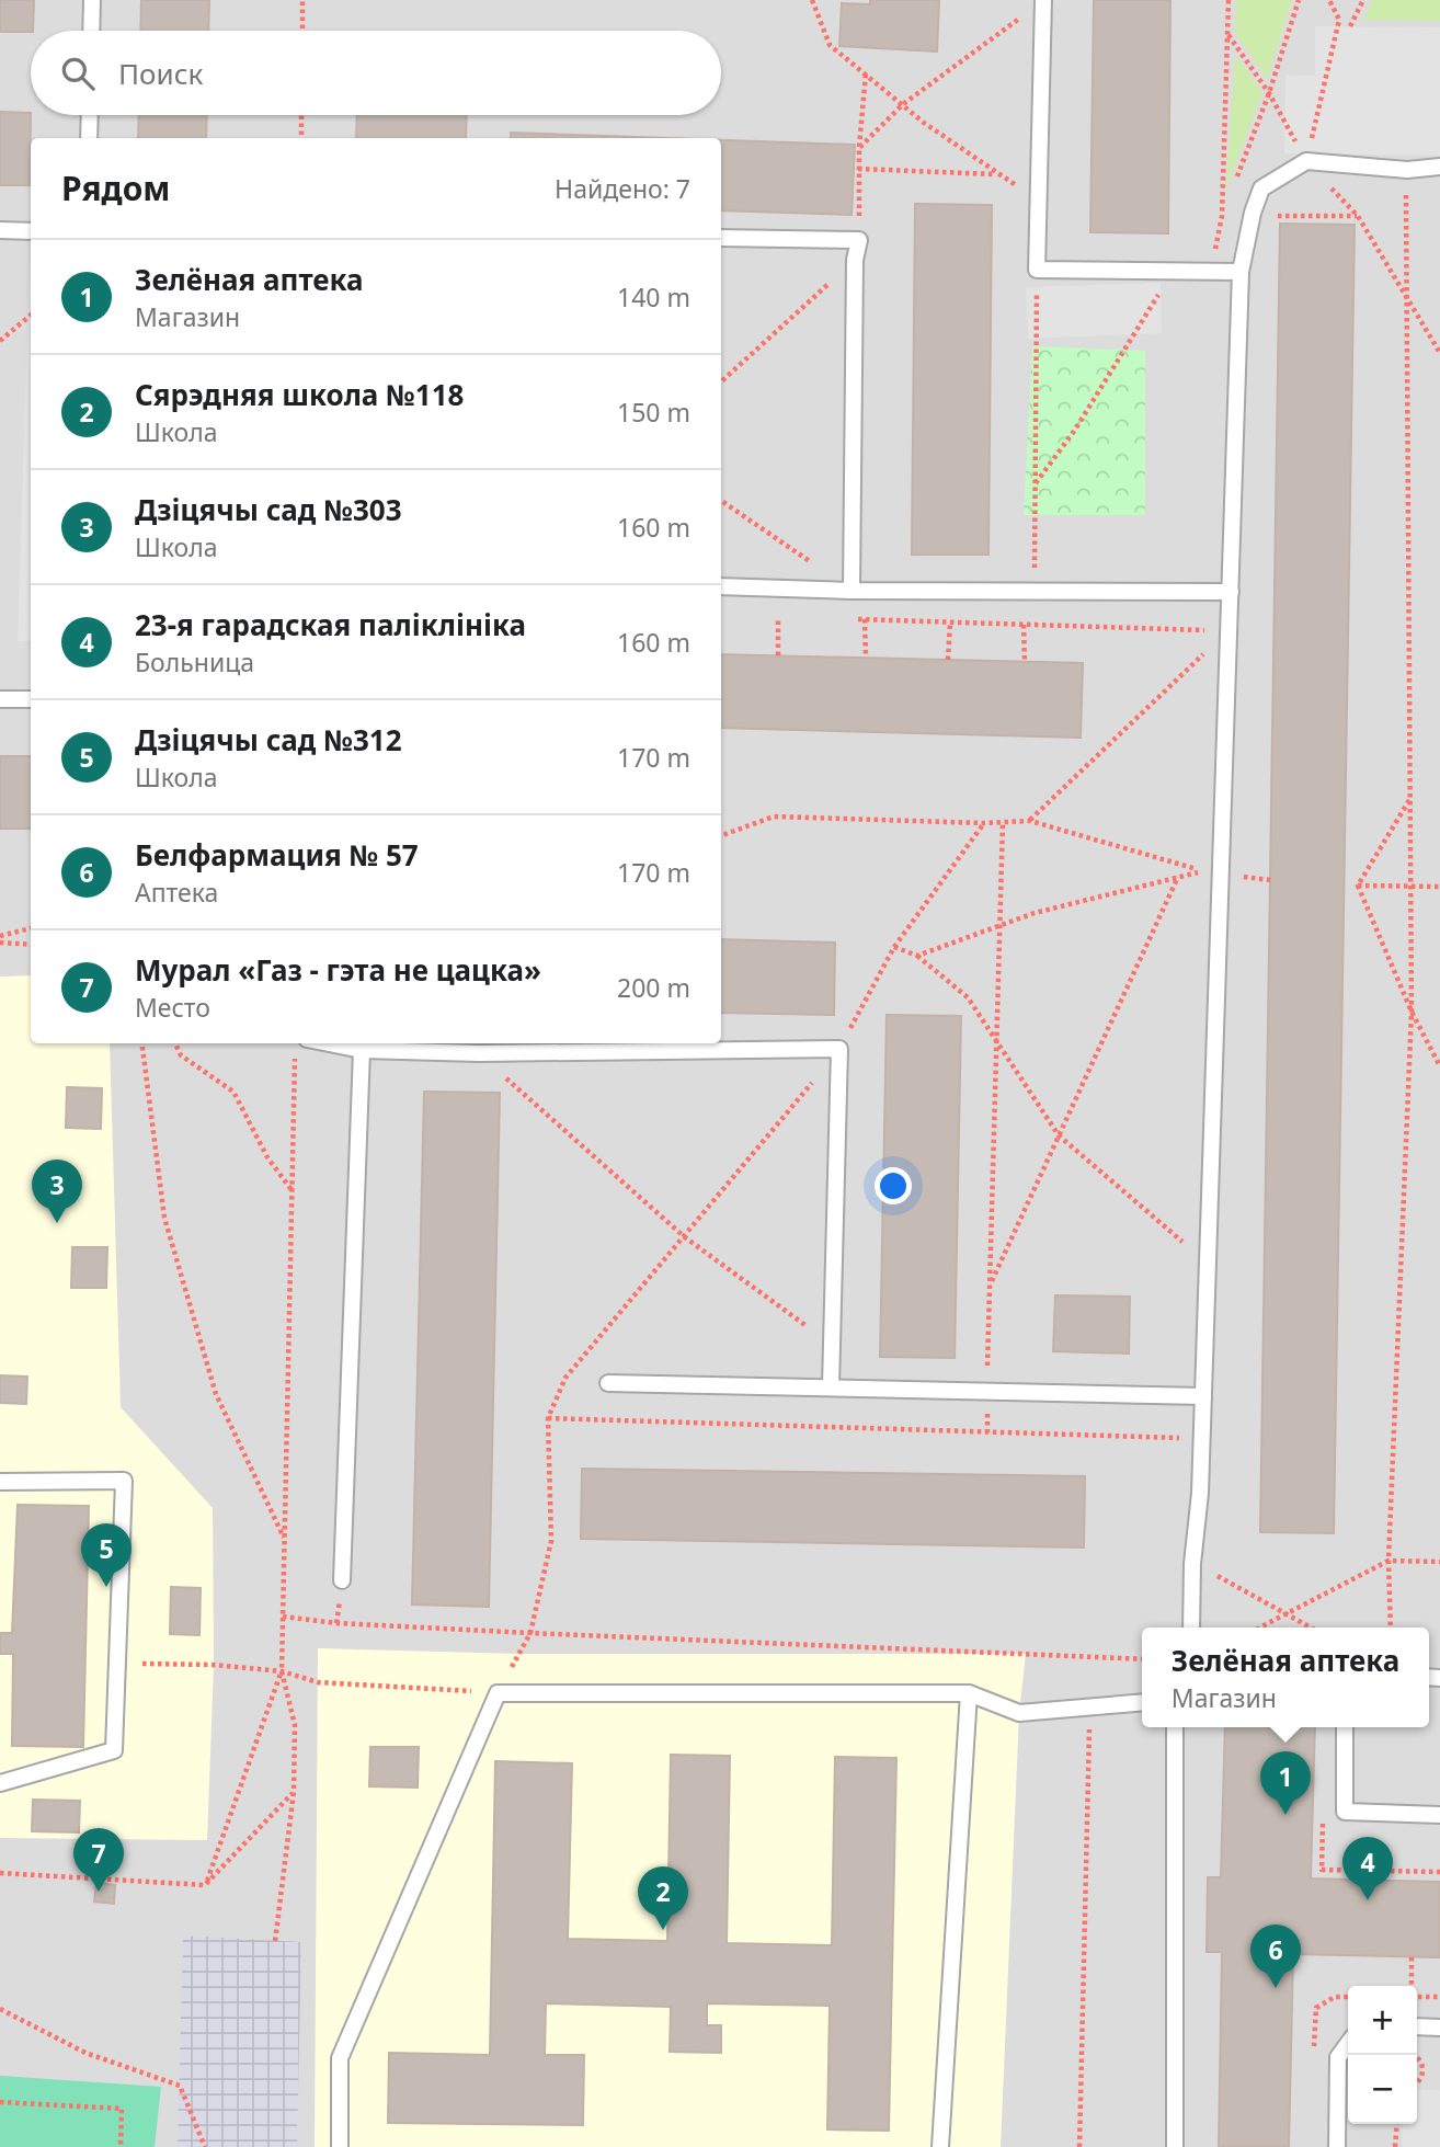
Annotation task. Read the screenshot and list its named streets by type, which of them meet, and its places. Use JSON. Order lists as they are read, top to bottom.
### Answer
{
  "page": {
    "search": "Поиск",
    "heading": ["Рядом", "Найдено: 7"],
    "list": [
      {
        "mark": "1",
        "name": "Зелёная аптека",
        "note": "Магазин",
        "value": "140 m"
      },
      {
        "mark": "2",
        "name": "Сярэдняя школа №118",
        "note": "Школа",
        "value": "150 m"
      },
      {
        "mark": "3",
        "name": "Дзіцячы сад №303",
        "note": "Школа",
        "value": "160 m"
      },
      {
        "mark": "4",
        "name": "23-я гарадская паліклініка",
        "note": "Больница",
        "value": "160 m"
      },
      {
        "mark": "5",
        "name": "Дзіцячы сад №312",
        "note": "Школа",
        "value": "170 m"
      },
      {
        "mark": "6",
        "name": "Белфармация № 57",
        "note": "Аптека",
        "value": "170 m"
      },
      {
        "mark": "7",
        "name": "Мурал «Газ - гэта не цацка»",
        "note": "Место",
        "value": "200 m"
      }
    ],
    "pins": [
      "3",
      "5",
      "1",
      "7",
      "4",
      "2",
      "6"
    ],
    "popup": ["Зелёная аптека", "Магазин"],
    "map_buttons": ["+", "−"]
  }
}
